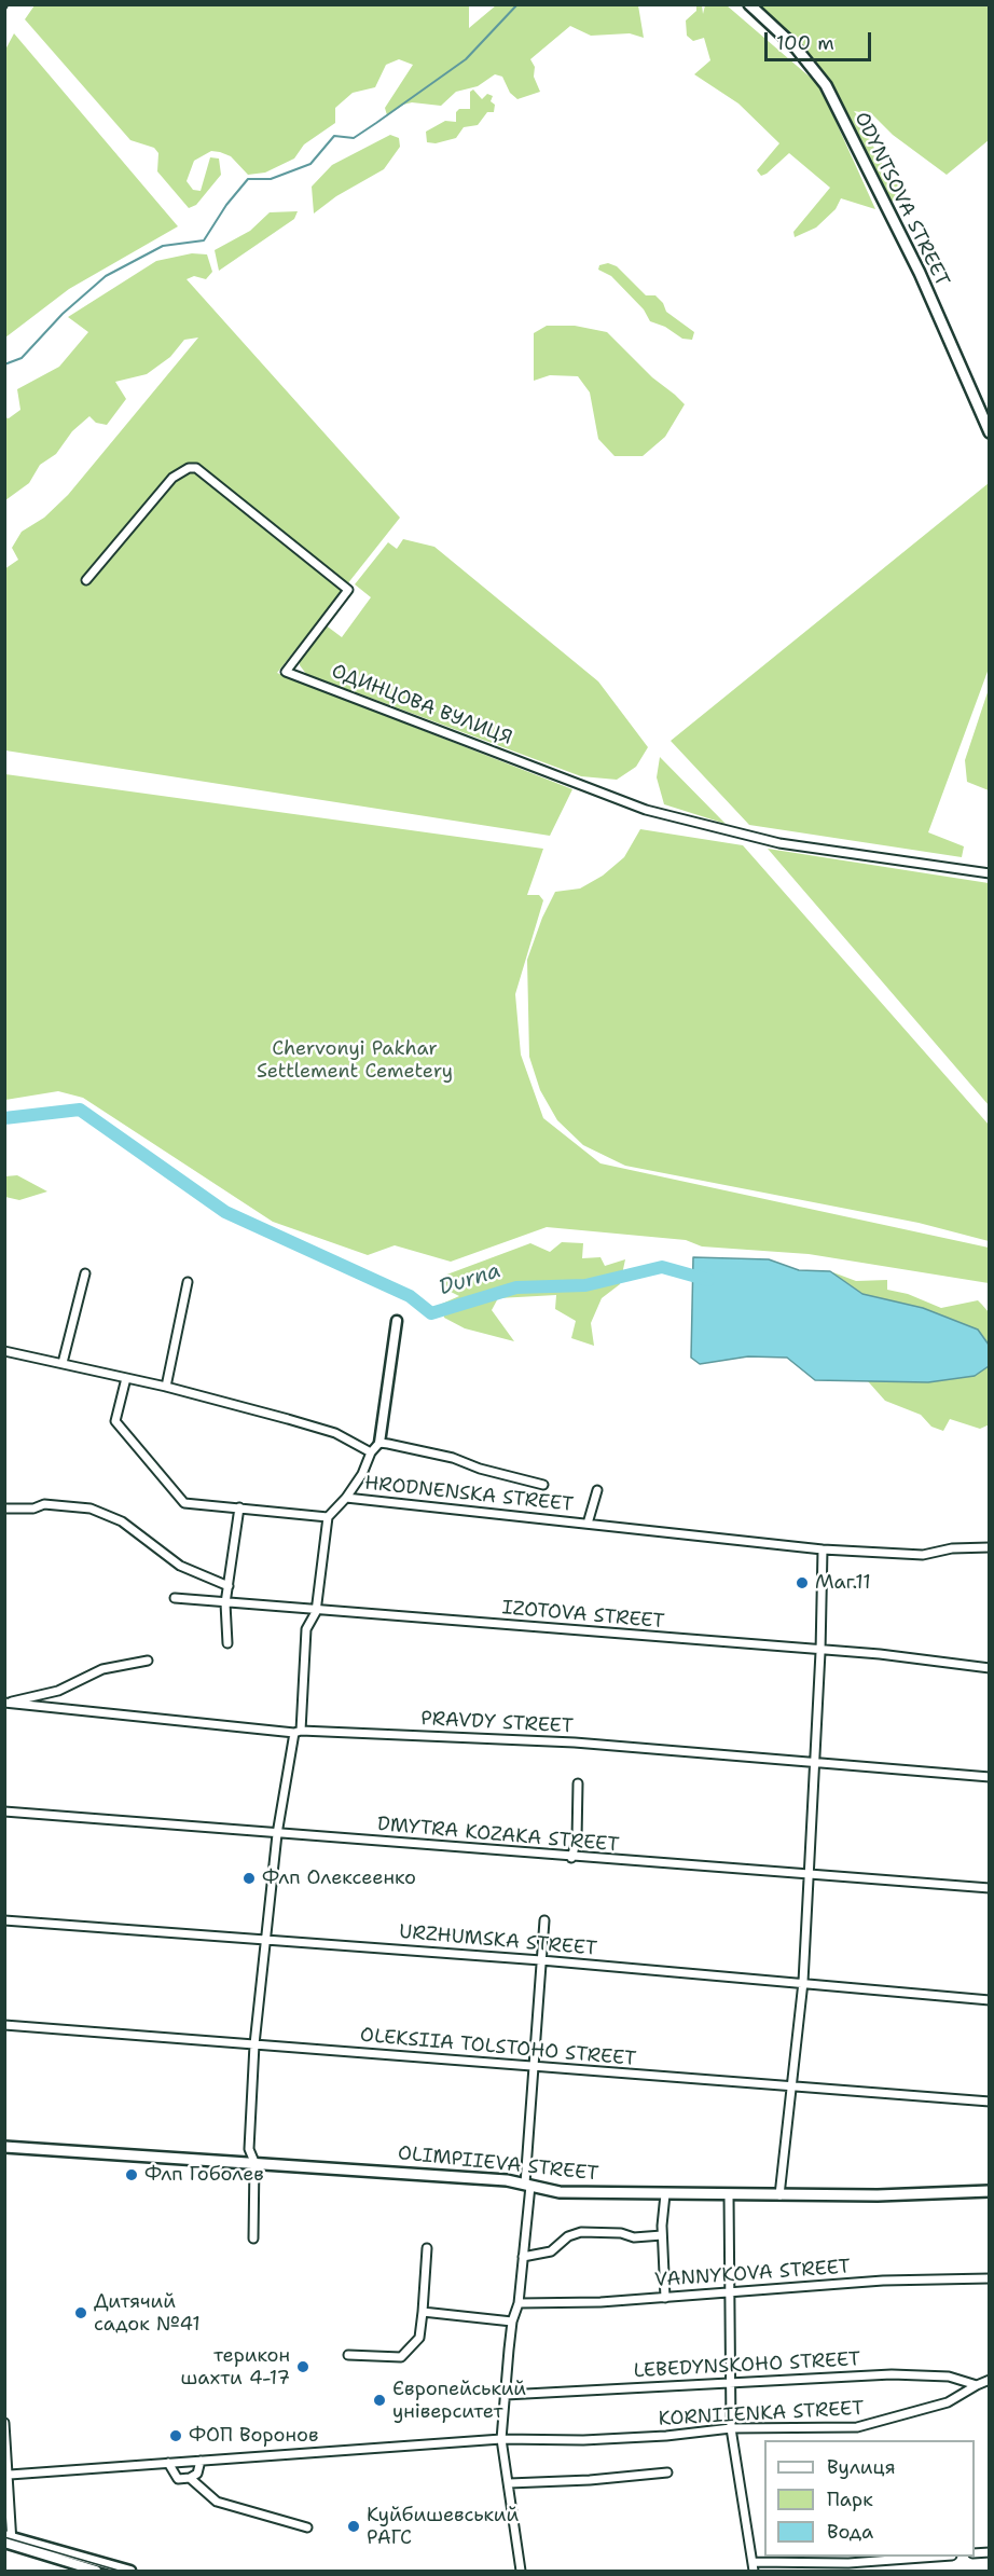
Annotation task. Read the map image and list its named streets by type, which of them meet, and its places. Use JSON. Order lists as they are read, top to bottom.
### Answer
{
  "streets": {
    "main road": ["ODYNTSOVA STREET", "OLIMPIIEVA STREET"],
    "street": [
      "ОДИНЦОВА ВУЛИЦЯ",
      "HRODNENSKA STREET",
      "IZOTOVA STREET",
      "PRAVDY STREET",
      "DMYTRA KOZAKA STREET",
      "URZHUMSKA STREET",
      "OLEKSIIA TOLSTOHO STREET",
      "VANNYKOVA STREET",
      "LEBEDYNSKOHO STREET",
      "KORNIIENKA STREET"
    ]
  },
  "crossings": [
    ["LEBEDYNSKOHO STREET", "KORNIIENKA STREET"]
  ],
  "water": ["Durna"],
  "parks": ["Chervonyi Pakhar Settlement Cemetery"],
  "places": [
    "Маг.11",
    "Флп Олексеенко",
    "Флп Гоболев",
    "Дитячий садок №41",
    "терикон шахти 4-17",
    "Європейський університет",
    "ФОП Воронов",
    "Куйбишевський РАГС"
  ],
  "legend": ["Вулиця", "Парк", "Вода"],
  "scale_bar": "100 m"
}
